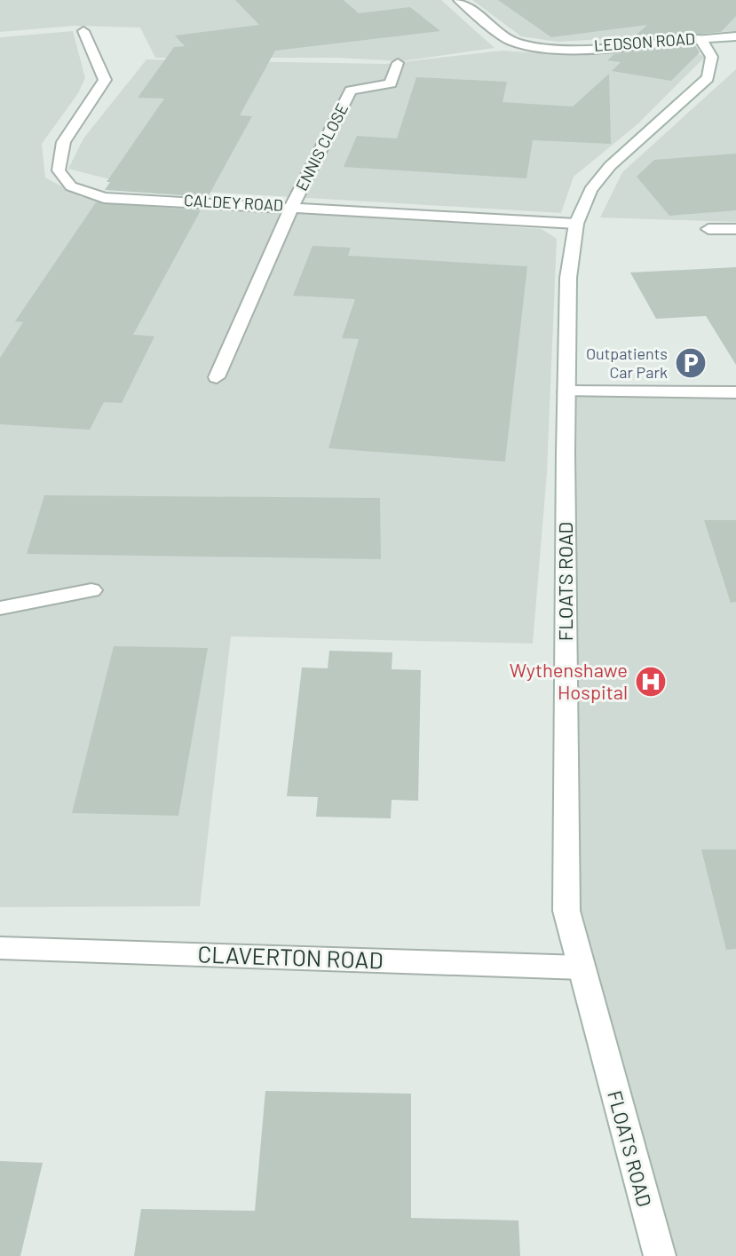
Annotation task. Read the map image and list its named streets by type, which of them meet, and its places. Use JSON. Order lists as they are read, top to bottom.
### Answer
{
  "streets": {
    "street": [
      "LEDSON ROAD",
      "ENNIS CLOSE",
      "CALDEY ROAD",
      "FLOATS ROAD",
      "CLAVERTON ROAD"
    ]
  },
  "crossings": [
    ["LEDSON ROAD", "FLOATS ROAD"],
    ["ENNIS CLOSE", "CALDEY ROAD"],
    ["CALDEY ROAD", "FLOATS ROAD"],
    ["FLOATS ROAD", "CLAVERTON ROAD"]
  ],
  "places": {
    "parking": ["Outpatients Car Park"],
    "hospital": ["Wythenshawe Hospital"]
  }
}
